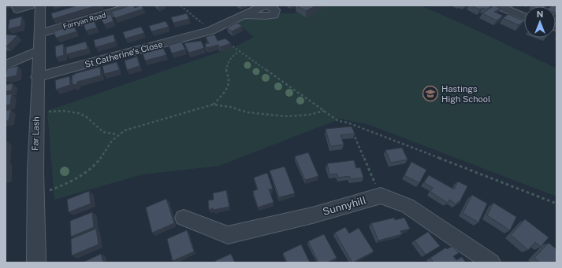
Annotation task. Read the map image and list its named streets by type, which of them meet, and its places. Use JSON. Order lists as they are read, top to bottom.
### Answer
{
  "streets": {
    "street": [
      "Forryan Road",
      "St Catherine's Close",
      "Far Lash",
      "Sunnyhill"
    ]
  },
  "crossings": [
    ["Forryan Road", "Far Lash"],
    ["St Catherine's Close", "Far Lash"]
  ],
  "places": {
    "school or university": ["Hastings High School"]
  },
  "north": "top"
}
